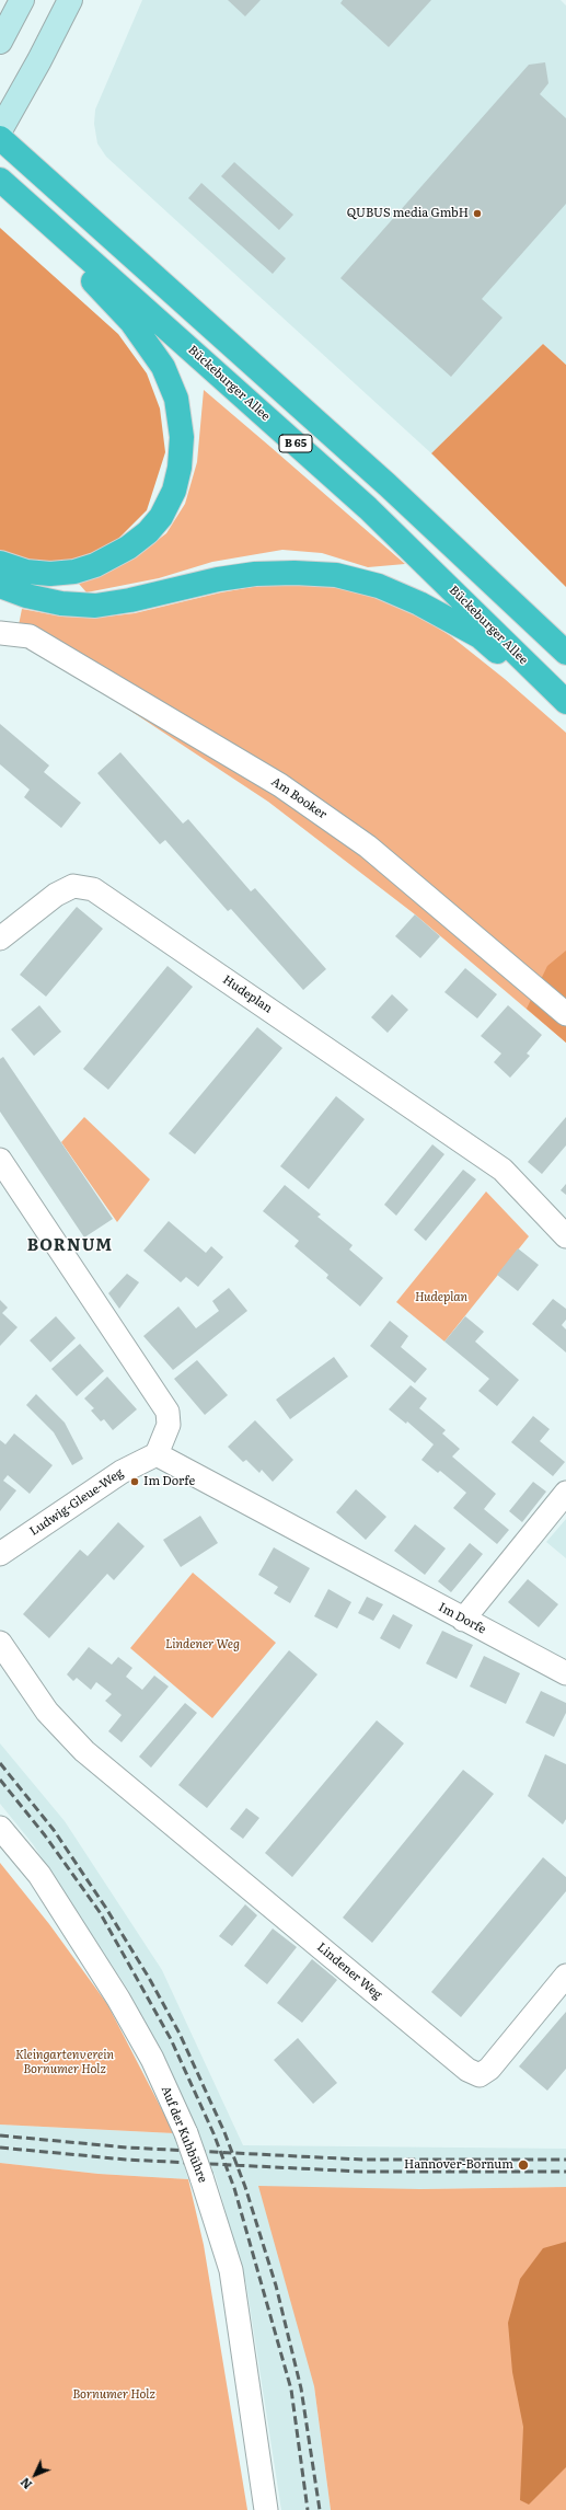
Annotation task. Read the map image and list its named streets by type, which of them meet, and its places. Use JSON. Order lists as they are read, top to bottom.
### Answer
{
  "streets": {
    "highway": ["Bückeburger Allee", "B 65"],
    "street": [
      "Am Booker",
      "Hudeplan",
      "Ludwig-Gleue-Weg",
      "Im Dorfe",
      "Lindener Weg",
      "Auf der Kuhbühre"
    ]
  },
  "crossings": [
    ["Ludwig-Gleue-Weg", "Im Dorfe"]
  ],
  "districts": ["BORNUM"],
  "parks": [
    "Hudeplan",
    "Lindener Weg",
    "Kleingartenverein Bornumer Holz",
    "Bornumer Holz"
  ],
  "places": ["QUBUS media GmbH", "Im Dorfe", "Hannover-Bornum"],
  "north": "bottom left"
}
